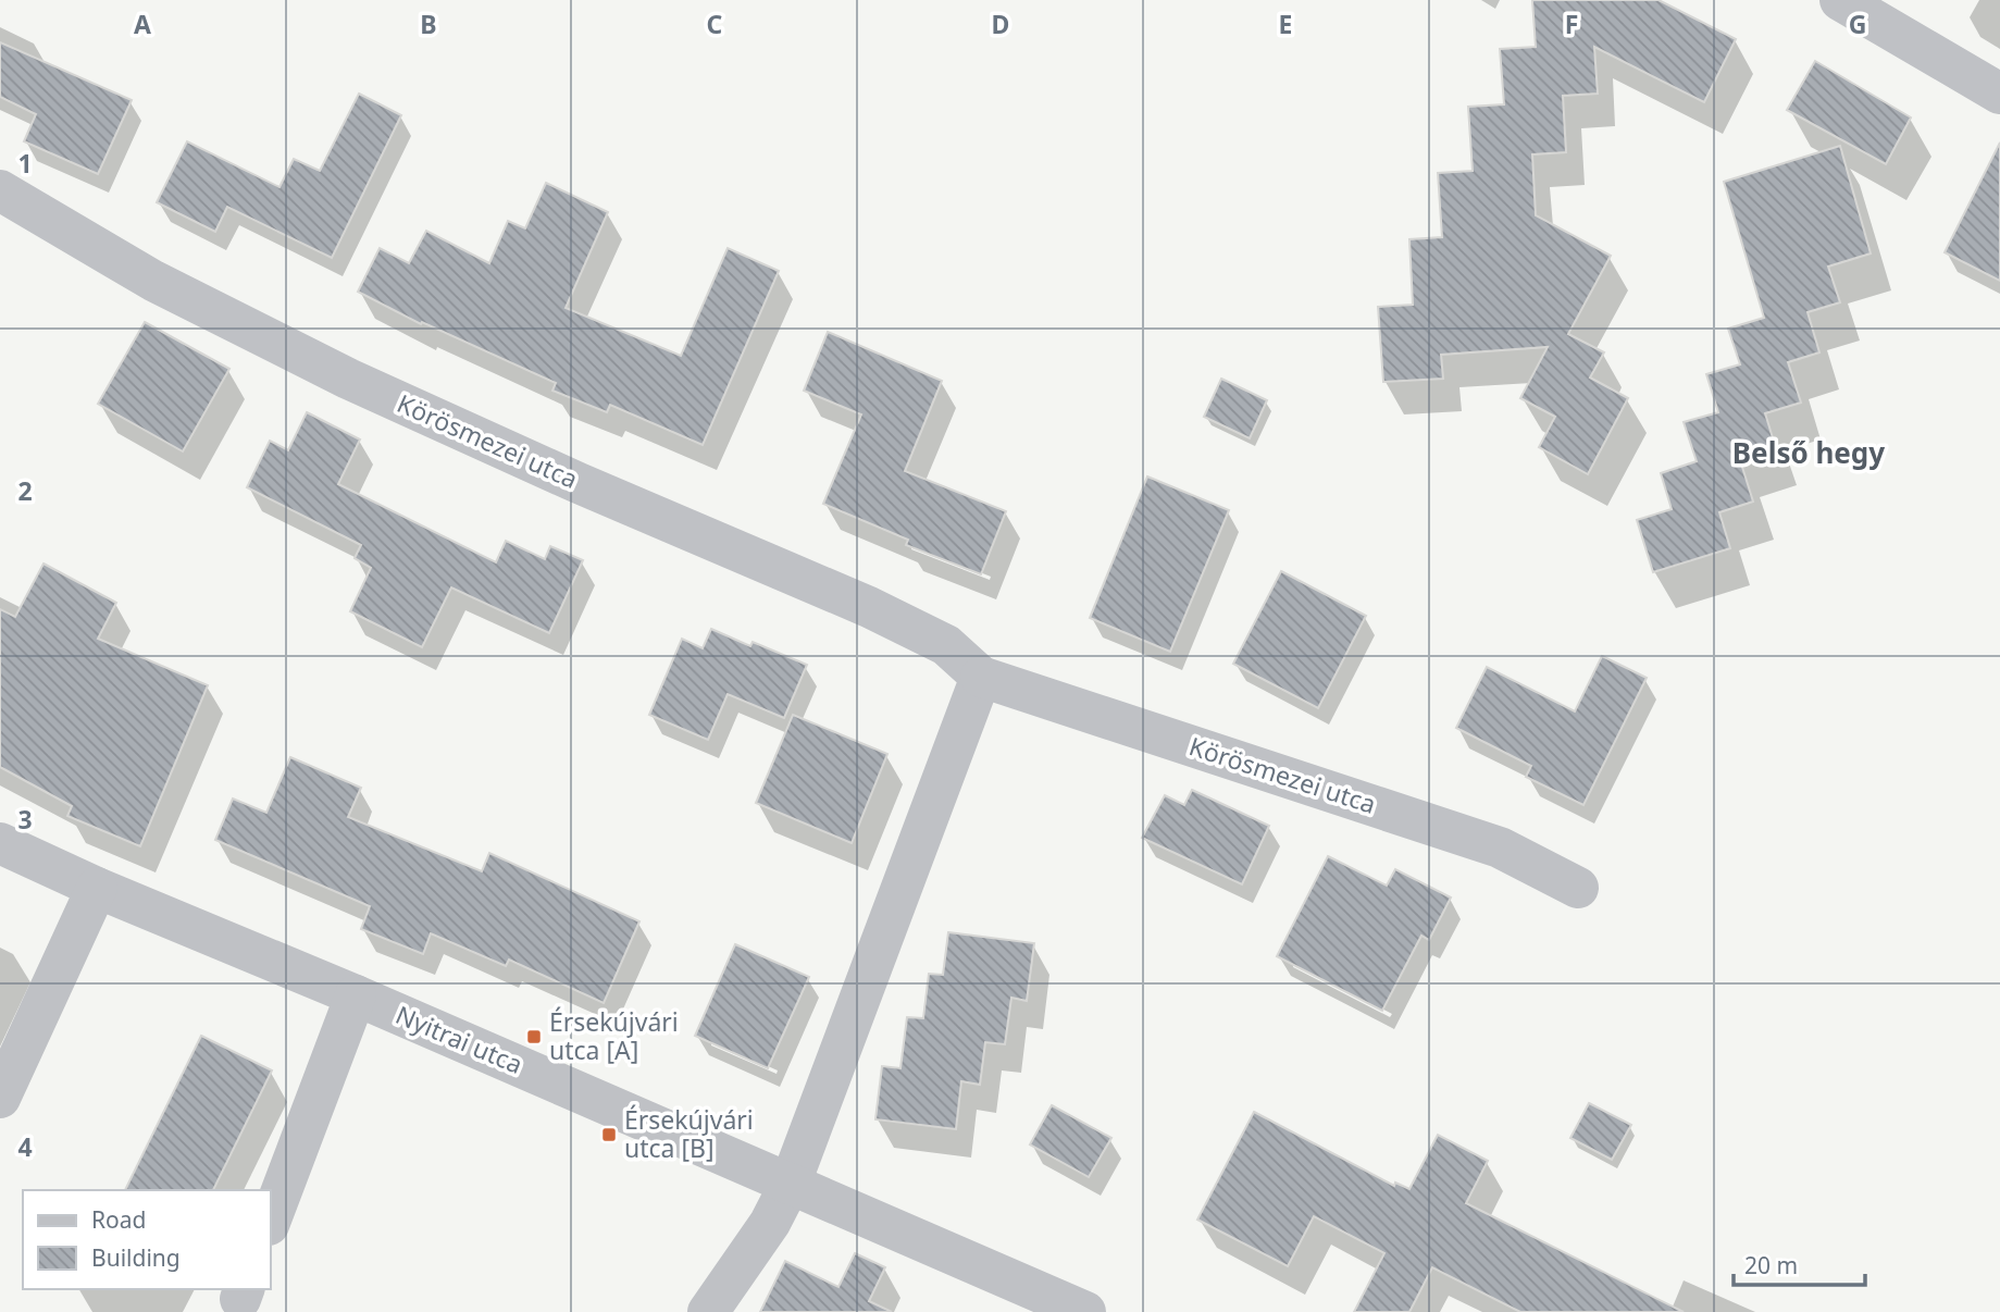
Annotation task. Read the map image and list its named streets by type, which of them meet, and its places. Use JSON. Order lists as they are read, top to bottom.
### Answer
{
  "streets": {
    "street": ["Körösmezei utca", "Nyitrai utca"]
  },
  "districts": ["Belső hegy"],
  "places": {
    "transit": ["Érsekújvári utca [A]", "Érsekújvári utca [B]"]
  },
  "legend": ["Road", "Building"],
  "scale_bar": "20 m",
  "grid": {
    "columns": [
      "A",
      "B",
      "C",
      "D",
      "E",
      "F",
      "G"
    ],
    "rows": [
      "1",
      "2",
      "3",
      "4"
    ]
  }
}
